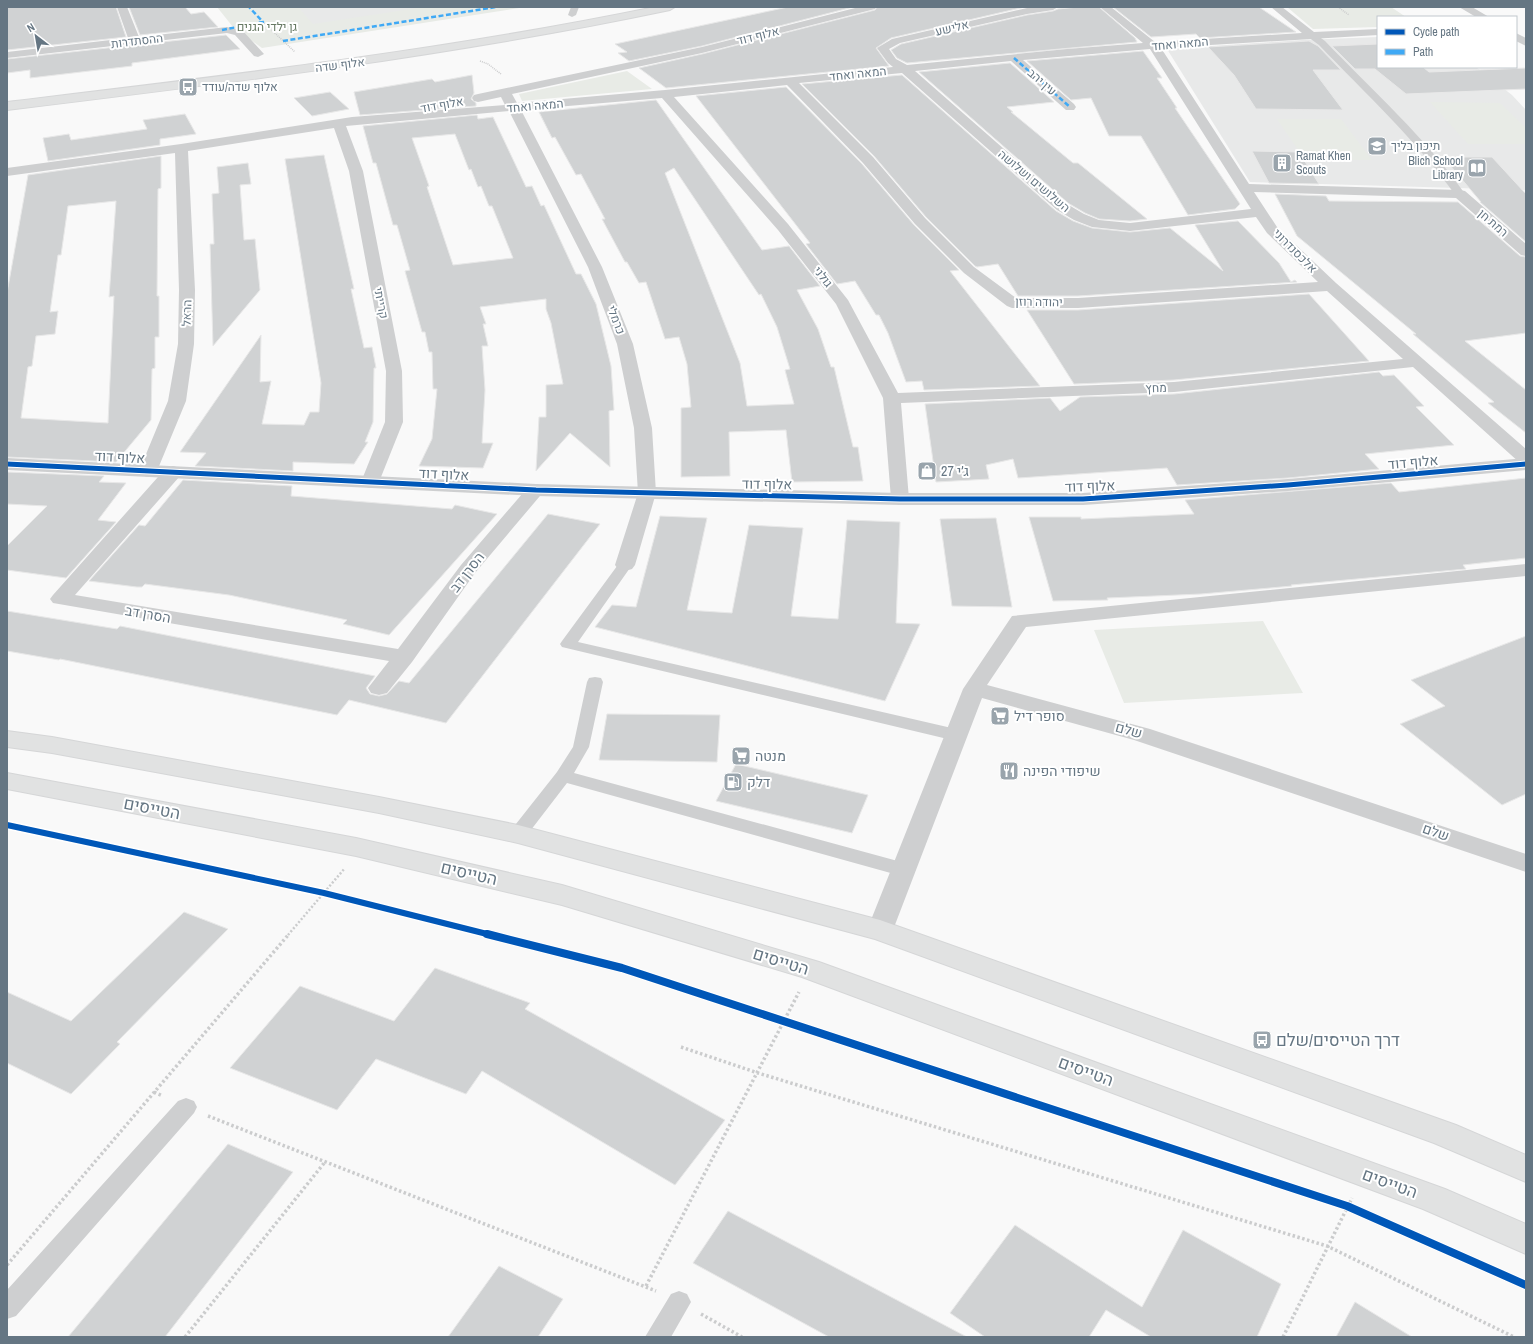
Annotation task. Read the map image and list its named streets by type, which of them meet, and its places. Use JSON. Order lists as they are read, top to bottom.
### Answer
{
  "streets": {
    "main road": ["אלוף שדה", "הטייסים"],
    "street": [
      "אלישע",
      "אלוף דוד",
      "ההסתדרות",
      "המאה ואחד",
      "עין יהב",
      "השלושים ושלושה",
      "רמת חן",
      "אלכסנדרוני",
      "גולני",
      "יהודה רוזן",
      "קרייתי",
      "הראל",
      "כרמלי",
      "מחץ",
      "הסרן דב",
      "שלם"
    ]
  },
  "crossings": [
    ["אלישע", "המאה ואחד"],
    ["אלישע", "השלושים ושלושה"],
    ["אלוף דוד", "המאה ואחד"],
    ["אלוף דוד", "גולני"],
    ["אלוף דוד", "קרייתי"],
    ["אלוף דוד", "הראל"],
    ["אלוף דוד", "כרמלי"],
    ["אלוף דוד", "הסרן דב"],
    ["המאה ואחד", "עין יהב"],
    ["המאה ואחד", "השלושים ושלושה"],
    ["המאה ואחד", "אלכסנדרוני"],
    ["המאה ואחד", "גולני"],
    ["המאה ואחד", "יהודה רוזן"],
    ["המאה ואחד", "קרייתי"],
    ["המאה ואחד", "כרמלי"],
    ["השלושים ושלושה", "אלכסנדרוני"],
    ["אלכסנדרוני", "יהודה רוזן"],
    ["אלכסנדרוני", "מחץ"],
    ["גולני", "מחץ"]
  ],
  "parks": ["גן ילדי הגנים"],
  "places": {
    "bus stop": ["אלוף שדה/עודד", "דרך הטייסים/שלם"],
    "school or university": ["תיכון בליך"],
    "building": ["Ramat Khen Scouts"],
    "library": ["Blich School Library"],
    "shop": ["ג׳י 27"],
    "supermarket": ["סופר דיל", "מנטה"],
    "restaurant": ["שיפודי הפינה"],
    "fuel station": ["דלק"]
  },
  "legend": ["Cycle path", "Path"],
  "north": "top left"
}
